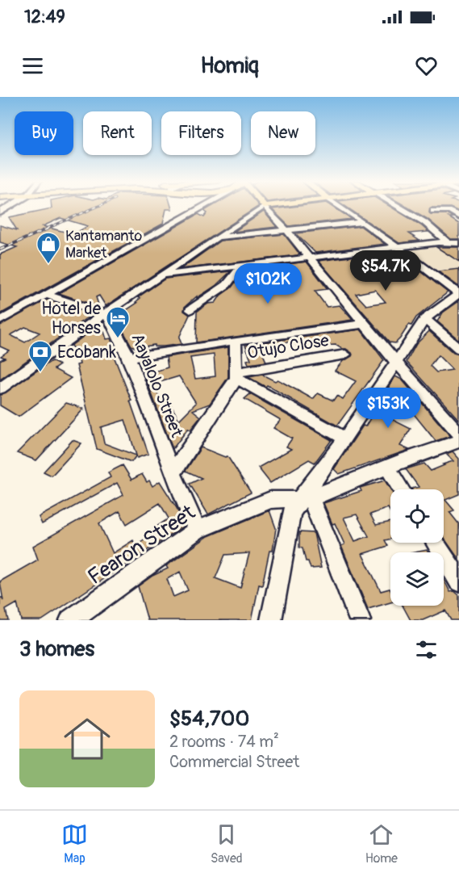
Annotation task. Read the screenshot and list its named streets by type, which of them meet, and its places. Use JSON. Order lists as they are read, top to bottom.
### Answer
{
  "streets": {
    "street": ["Otujo Close", "Aayalolo Street", "Fearon Street"]
  },
  "crossings": [
    ["Aayalolo Street", "Fearon Street"]
  ],
  "places": {
    "shop": ["Kantamanto Market"],
    "hotel": ["Hotel de Horses"],
    "bank": ["Ecobank"]
  },
  "page": {
    "status": "12:49",
    "header": "Homiq",
    "chip": [
      "Buy",
      "Rent",
      "Filters",
      "New"
    ],
    "price": ["$54.7K", "$102K", "$153K"],
    "heading": "3 homes",
    "list": [
      {
        "name": "$54,700",
        "note": "2 rooms · 74 m² · Commercial Street"
      }
    ],
    "tabs": ["Map", "Saved", "Home"]
  }
}
